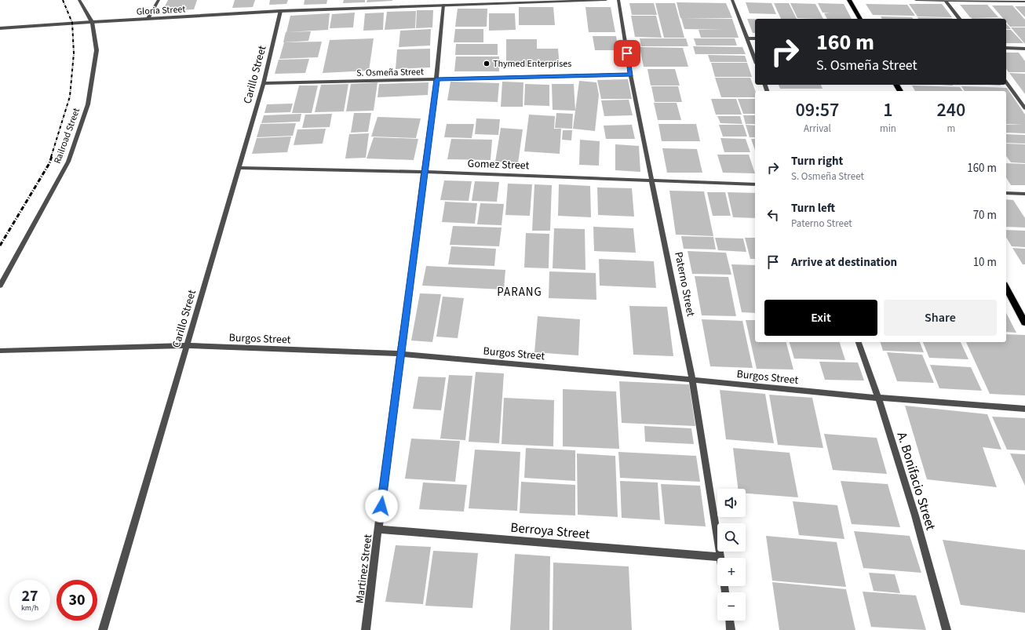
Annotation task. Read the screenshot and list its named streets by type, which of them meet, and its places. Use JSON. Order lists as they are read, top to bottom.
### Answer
{
  "streets": {
    "street": [
      "Gloria Street",
      "S. Osmeña Street",
      "Carillo Street",
      "Railroad Street",
      "Gomez Street",
      "Paterno Street",
      "Burgos Street",
      "A. Bonifacio Street",
      "Berroya Street",
      "Martinez Street"
    ]
  },
  "crossings": [
    ["Gloria Street", "Carillo Street"],
    ["Gloria Street", "Railroad Street"],
    ["Gloria Street", "Martinez Street"],
    ["S. Osmeña Street", "Carillo Street"],
    ["S. Osmeña Street", "Paterno Street"],
    ["S. Osmeña Street", "Martinez Street"],
    ["Carillo Street", "Gomez Street"],
    ["Carillo Street", "Burgos Street"],
    ["Gomez Street", "Paterno Street"],
    ["Gomez Street", "Martinez Street"],
    ["Paterno Street", "Burgos Street"],
    ["Paterno Street", "Berroya Street"],
    ["Burgos Street", "A. Bonifacio Street"],
    ["Burgos Street", "Martinez Street"],
    ["Berroya Street", "Martinez Street"]
  ],
  "districts": ["PARANG"],
  "places": ["Thymed Enterprises"],
  "page": {
    "turn": ["160 m", "S. Osmeña Street"],
    "eta": [
      "09:57",
      "Arrival",
      "1",
      "min",
      "240",
      "m"
    ],
    "list": [
      {
        "name": "Turn right",
        "note": "S. Osmeña Street",
        "value": "160 m"
      },
      {
        "name": "Turn left",
        "note": "Paterno Street",
        "value": "70 m"
      },
      {
        "name": "Arrive at destination",
        "value": "10 m"
      }
    ],
    "buttons": ["Exit", "Share"],
    "map_buttons": ["+", "−"],
    "speed": "27 km/h",
    "limit": "30"
  }
}
